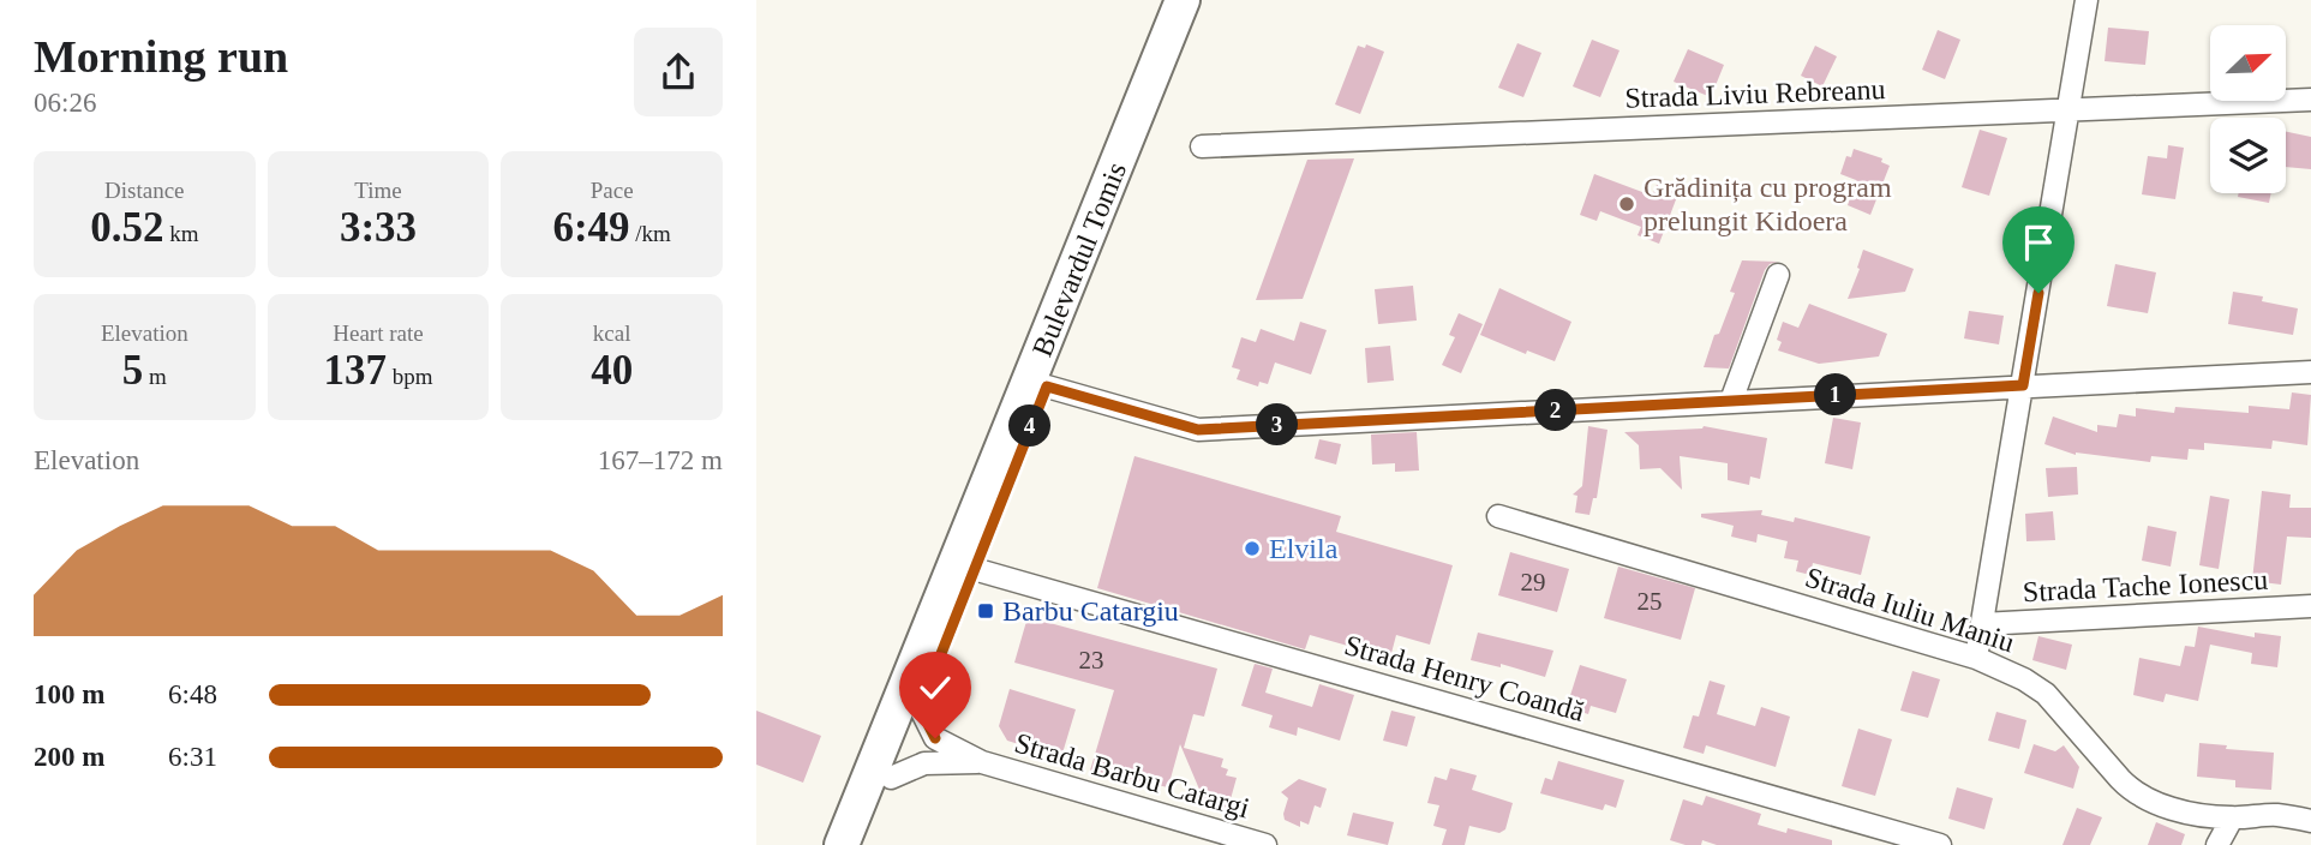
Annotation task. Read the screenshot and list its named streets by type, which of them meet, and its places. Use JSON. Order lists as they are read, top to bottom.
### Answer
{
  "streets": {
    "main road": ["Bulevardul Tomis"],
    "street": [
      "Strada Liviu Rebreanu",
      "Strada Tache Ionescu",
      "Strada Iuliu Maniu",
      "Strada Henry Coandă",
      "Strada Barbu Catargi"
    ]
  },
  "crossings": [
    ["Bulevardul Tomis", "Strada Henry Coandă"],
    ["Bulevardul Tomis", "Strada Barbu Catargi"]
  ],
  "places": {
    "other": ["Grădinița cu program prelungit Kidoera", "Elvila"],
    "transit": ["Barbu Catargiu"]
  },
  "house_numbers": ["29", "25", "23"],
  "north": "top right",
  "page": {
    "heading": ["Morning run", "06:26"],
    "stats": [
      ["Distance", "0.52 km"],
      ["Time", "3:33"],
      ["Pace", "6:49 /km"],
      ["Elevation", "5 m"],
      ["Heart rate", "137 bpm"],
      ["kcal", "40"]
    ],
    "pins": [
      "1",
      "2",
      "3",
      "4"
    ],
    "chart": ["Elevation", "167–172 m"],
    "list": [
      {
        "name": "100 m",
        "note": "6:48"
      },
      {
        "name": "200 m",
        "note": "6:31"
      }
    ]
  }
}
